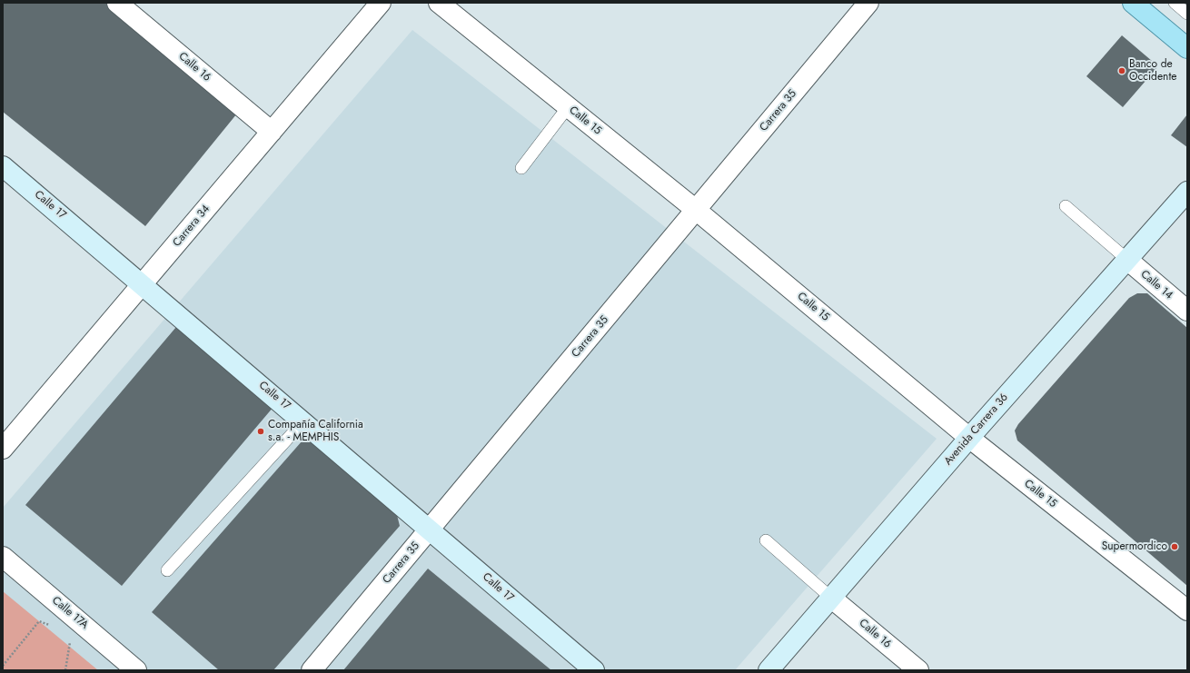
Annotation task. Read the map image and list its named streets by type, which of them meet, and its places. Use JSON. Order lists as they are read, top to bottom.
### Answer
{
  "streets": {
    "street": [
      "Calle 16",
      "Carrera 35",
      "Calle 15",
      "Calle 17",
      "Carrera 34",
      "Calle 14",
      "Avenida Carrera 36",
      "Calle 17A"
    ]
  },
  "crossings": [
    ["Calle 16", "Carrera 34"],
    ["Calle 16", "Avenida Carrera 36"],
    ["Carrera 35", "Calle 15"],
    ["Carrera 35", "Calle 17"],
    ["Calle 15", "Avenida Carrera 36"],
    ["Calle 17", "Carrera 34"],
    ["Calle 14", "Avenida Carrera 36"]
  ],
  "places": ["Banco de Occidente", "Compañía California s.a. - MEMPHIS", "Supermordico"]
}
